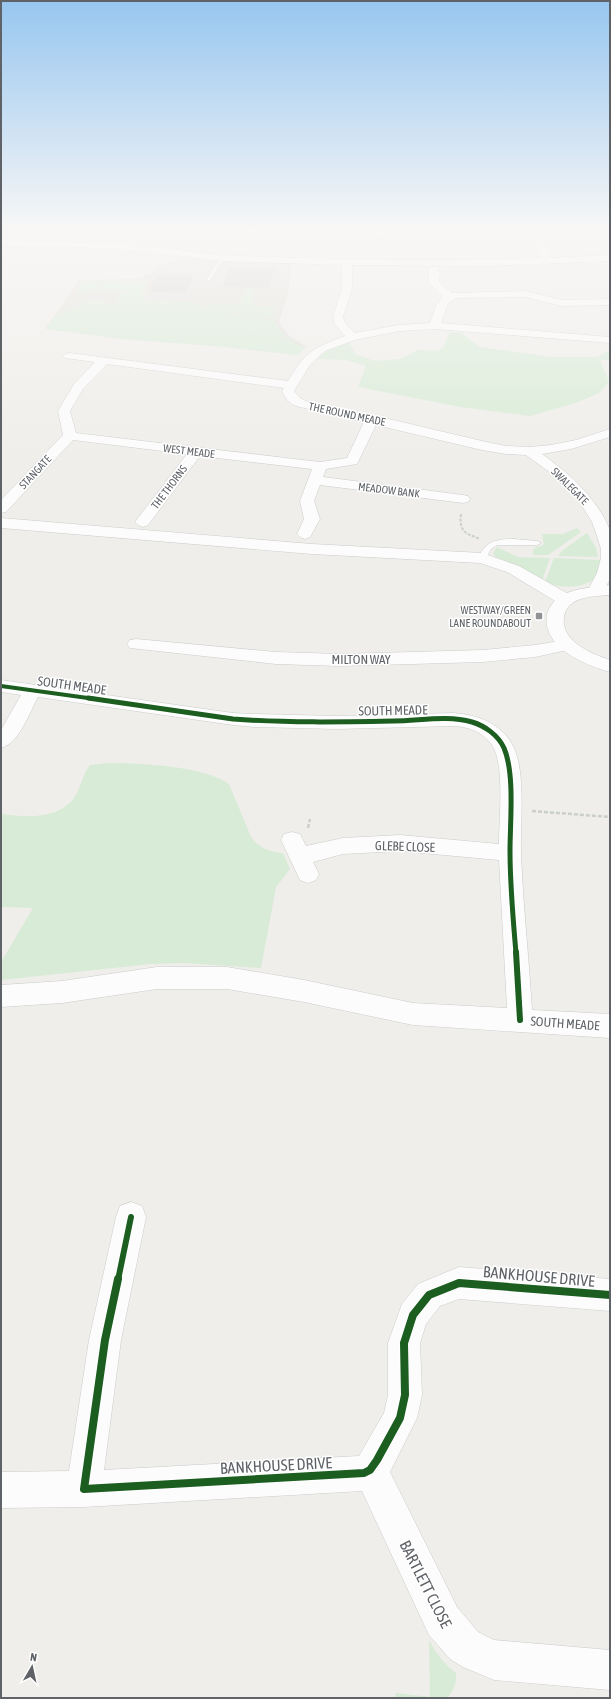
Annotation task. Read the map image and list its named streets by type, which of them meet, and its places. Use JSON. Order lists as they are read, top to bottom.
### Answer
{
  "streets": {
    "street": [
      "THE ROUND MEADE",
      "WEST MEADE",
      "STANGATE",
      "SWALEGATE",
      "THE THORNS",
      "MEADOW BANK",
      "MILTON WAY",
      "SOUTH MEADE",
      "GLEBE CLOSE",
      "BANKHOUSE DRIVE",
      "BARTLETT CLOSE"
    ]
  },
  "crossings": [
    ["THE ROUND MEADE", "WEST MEADE"],
    ["THE ROUND MEADE", "SWALEGATE"],
    ["WEST MEADE", "STANGATE"],
    ["WEST MEADE", "THE THORNS"],
    ["SOUTH MEADE", "GLEBE CLOSE"],
    ["BANKHOUSE DRIVE", "BARTLETT CLOSE"]
  ],
  "places": {
    "transit": ["WESTWAY/GREEN LANE ROUNDABOUT"]
  },
  "north": "top"
}
